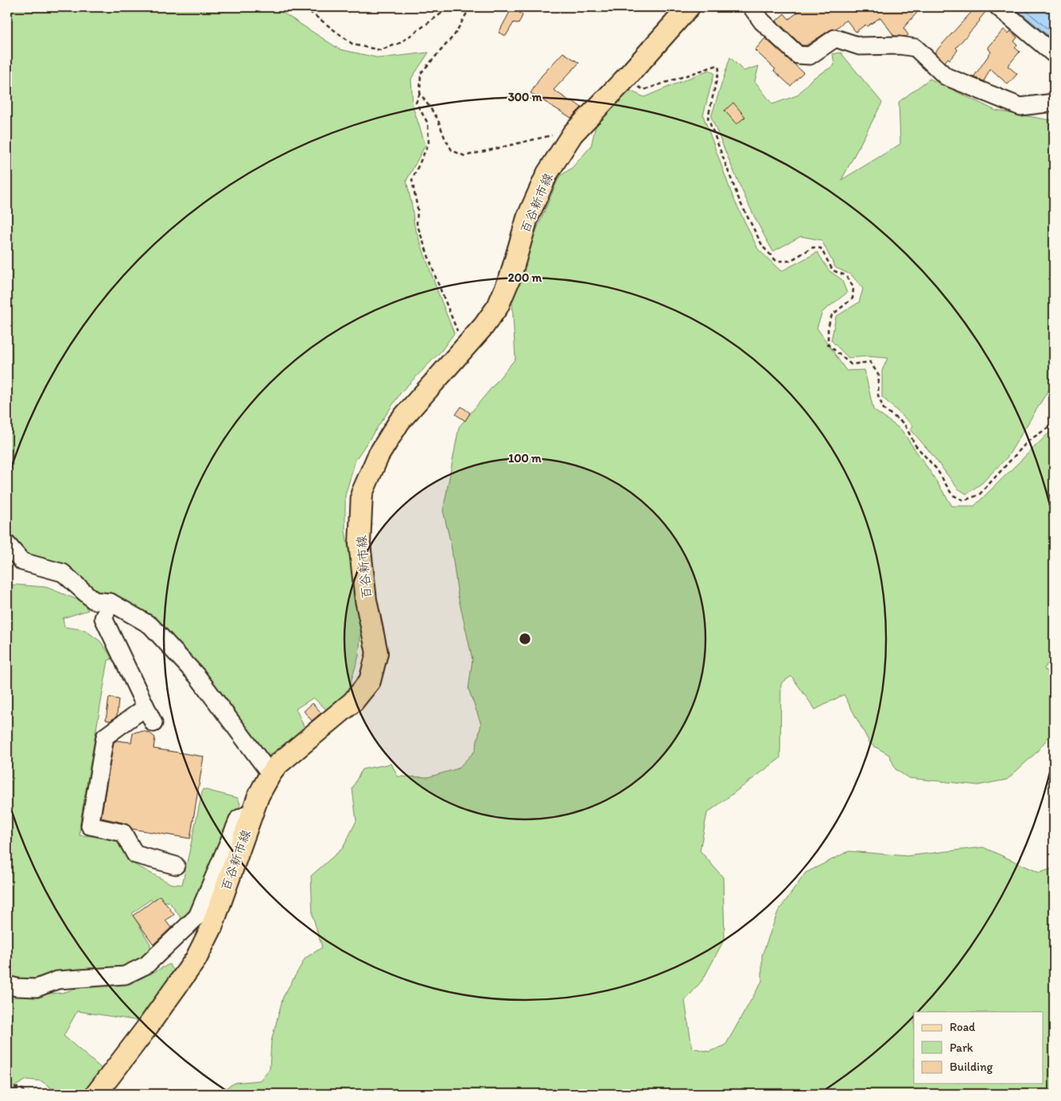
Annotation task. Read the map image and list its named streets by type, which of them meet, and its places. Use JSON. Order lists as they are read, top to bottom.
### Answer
{
  "streets": {
    "main road": ["百谷新市線"]
  },
  "legend": ["Road", "Park", "Building"],
  "rings": ["300 m", "200 m", "100 m"]
}
